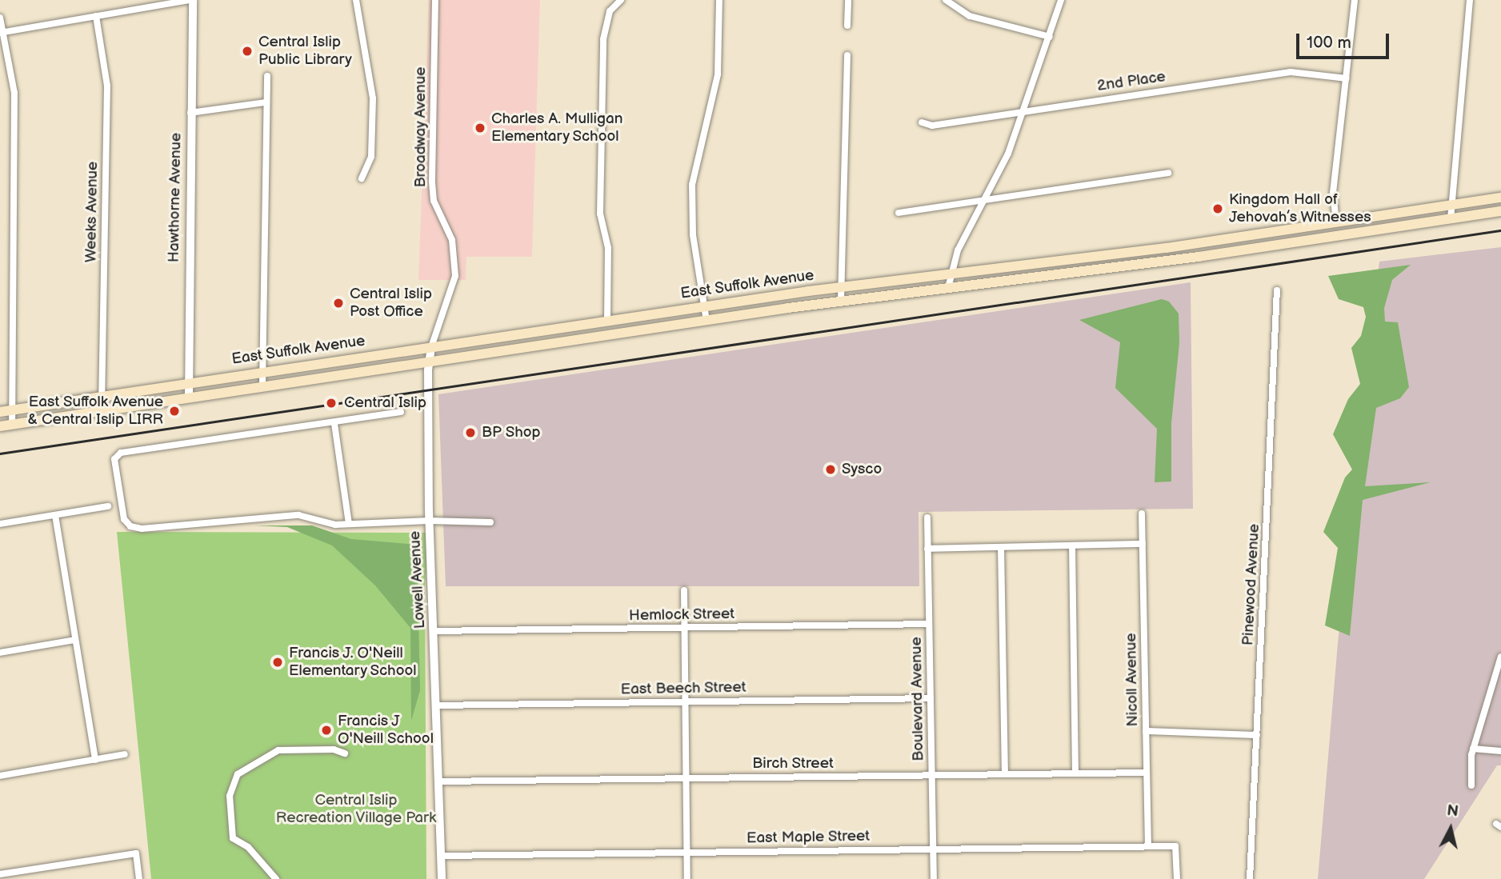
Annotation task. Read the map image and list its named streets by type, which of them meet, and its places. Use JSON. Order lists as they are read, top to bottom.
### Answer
{
  "streets": {
    "main road": ["East Suffolk Avenue"],
    "street": [
      "2nd Place",
      "Broadway Avenue",
      "Hawthorne Avenue",
      "Weeks Avenue",
      "Lowell Avenue",
      "Pinewood Avenue",
      "Hemlock Street",
      "Nicoll Avenue",
      "East Beech Street",
      "Boulevard Avenue",
      "Birch Street",
      "East Maple Street"
    ]
  },
  "crossings": [
    ["Broadway Avenue", "East Suffolk Avenue"],
    ["Broadway Avenue", "Lowell Avenue"],
    ["Hawthorne Avenue", "East Suffolk Avenue"],
    ["Weeks Avenue", "East Suffolk Avenue"],
    ["East Suffolk Avenue", "Lowell Avenue"],
    ["Lowell Avenue", "Hemlock Street"],
    ["Lowell Avenue", "East Beech Street"],
    ["Lowell Avenue", "Birch Street"],
    ["Lowell Avenue", "East Maple Street"],
    ["Hemlock Street", "Boulevard Avenue"],
    ["Nicoll Avenue", "Birch Street"],
    ["Nicoll Avenue", "East Maple Street"],
    ["East Beech Street", "Boulevard Avenue"],
    ["Boulevard Avenue", "Birch Street"],
    ["Boulevard Avenue", "East Maple Street"]
  ],
  "parks": ["Central Islip Recreation Village Park"],
  "places": [
    "Central Islip Public Library",
    "Charles A. Mulligan Elementary School",
    "Kingdom Hall of Jehovah’s Witnesses",
    "Central Islip Post Office",
    "Central Islip",
    "East Suffolk Avenue & Central Islip LIRR",
    "BP Shop",
    "Sysco",
    "Francis J. O'Neill Elementary School",
    "Francis J O'Neill School"
  ],
  "scale_bar": "100 m",
  "north": "top"
}
